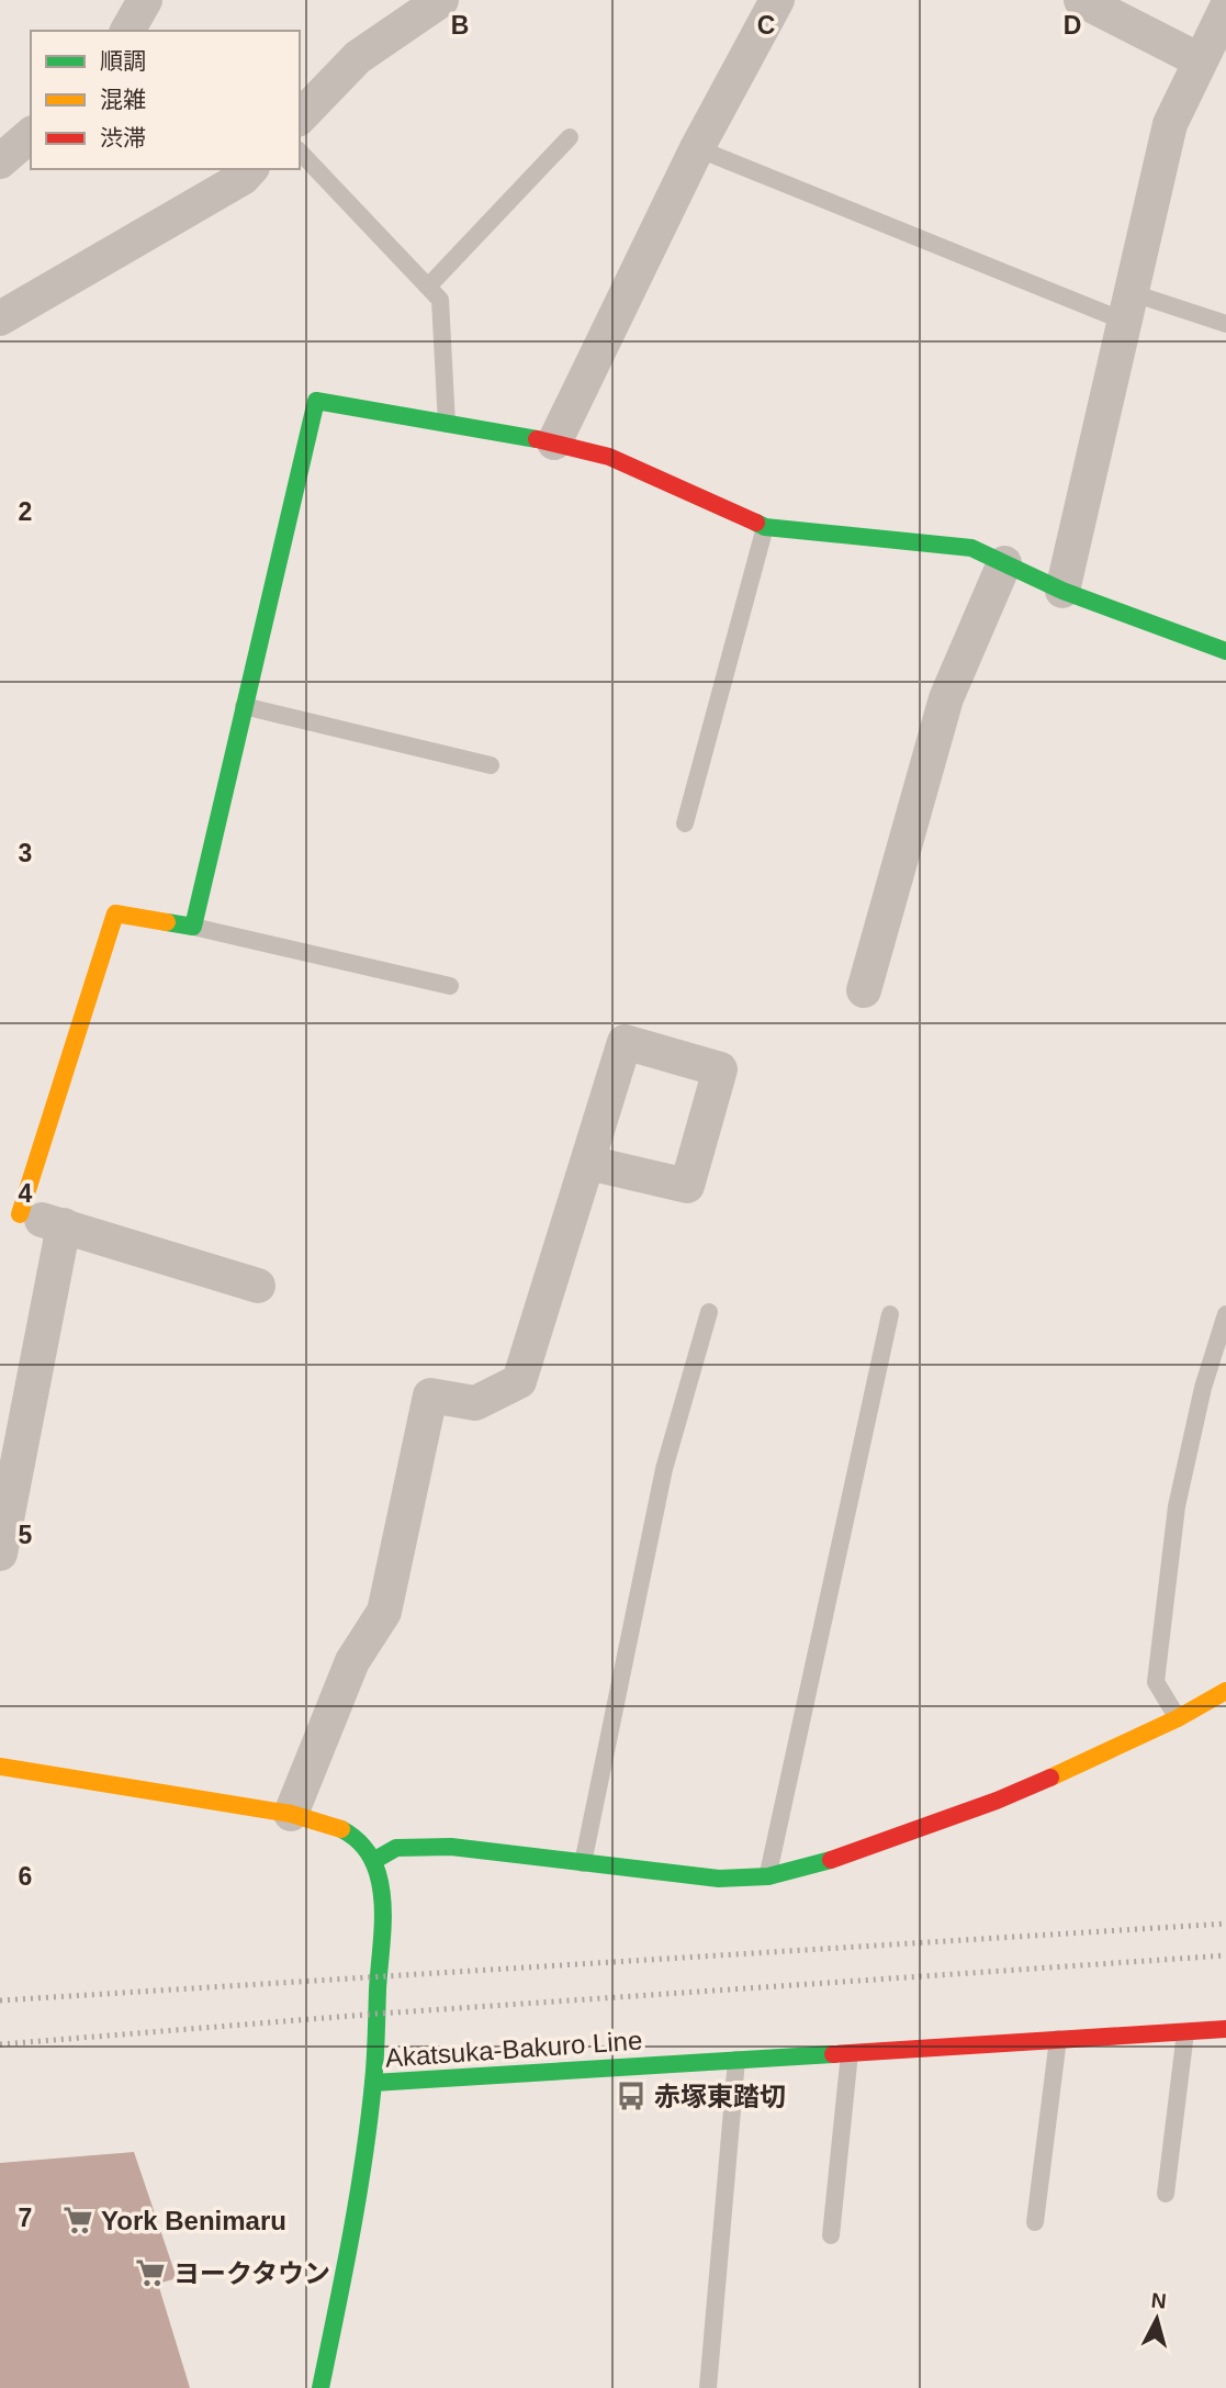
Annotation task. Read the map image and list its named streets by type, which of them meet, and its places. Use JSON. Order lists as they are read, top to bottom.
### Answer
{
  "streets": {
    "street": ["Akatsuka-Bakuro Line"]
  },
  "places": {
    "bus stop": ["赤塚東踏切"],
    "supermarket": ["York Benimaru", "ヨークタウン"]
  },
  "legend": ["順調", "混雑", "渋滞"],
  "north": "top",
  "grid": {
    "columns": ["B", "C", "D"],
    "rows": [
      "2",
      "3",
      "4",
      "5",
      "6",
      "7"
    ]
  }
}
